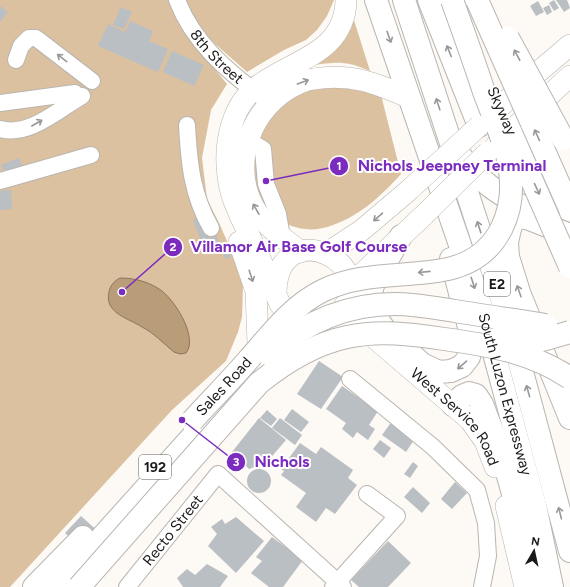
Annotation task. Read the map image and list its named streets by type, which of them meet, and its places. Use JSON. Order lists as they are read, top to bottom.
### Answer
{
  "streets": {
    "highway": ["Skyway", "E2", "South Luzon Expressway"],
    "main road": ["Sales Road", "West Service Road", "192"],
    "street": ["8th Street", "Recto Street"]
  },
  "crossings": [
    ["Sales Road", "West Service Road"],
    ["Sales Road", "192"],
    ["West Service Road", "192"]
  ],
  "places": ["Nichols Jeepney Terminal", "Villamor Air Base Golf Course", "Nichols"],
  "north": "top"
}
